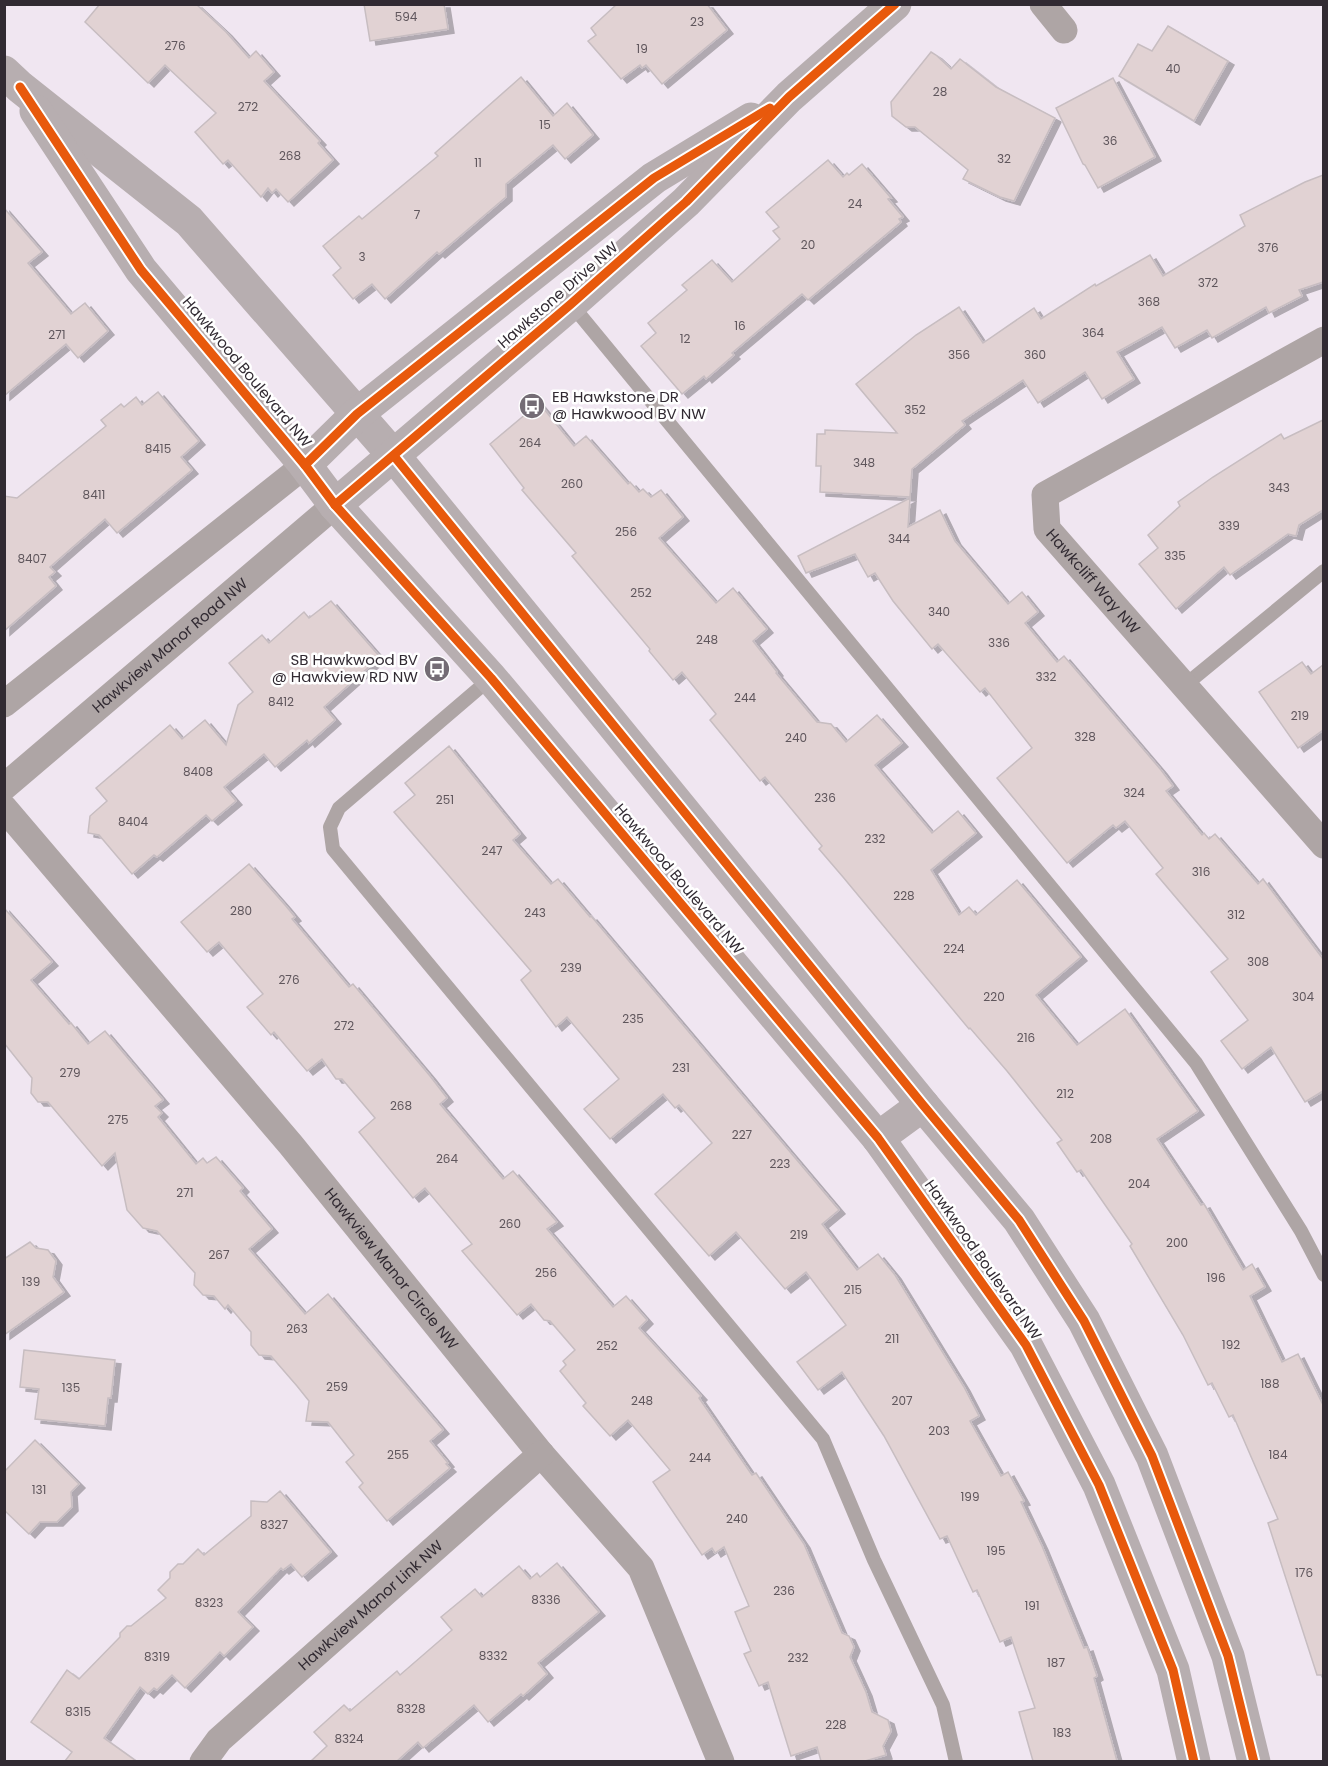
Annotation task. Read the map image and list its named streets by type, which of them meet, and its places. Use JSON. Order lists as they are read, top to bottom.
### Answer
{
  "streets": {
    "street": [
      "Hawkstone Drive NW",
      "Hawkwood Boulevard NW",
      "Hawkcliff Way NW",
      "Hawkview Manor Road NW",
      "Hawkview Manor Circle NW",
      "Hawkview Manor Link NW"
    ]
  },
  "crossings": [
    ["Hawkstone Drive NW", "Hawkwood Boulevard NW"],
    ["Hawkstone Drive NW", "Hawkview Manor Road NW"],
    ["Hawkwood Boulevard NW", "Hawkview Manor Road NW"],
    ["Hawkview Manor Circle NW", "Hawkview Manor Link NW"]
  ],
  "places": {
    "bus stop": ["EB Hawkstone DR @ Hawkwood BV NW", "SB Hawkwood BV @ Hawkview RD NW"]
  },
  "house_numbers": [
    "594",
    "23",
    "276",
    "19",
    "40",
    "28",
    "272",
    "15",
    "36",
    "268",
    "32",
    "11",
    "24",
    "7",
    "20",
    "376",
    "3",
    "372",
    "368",
    "16",
    "364",
    "271",
    "12",
    "356",
    "360",
    "352",
    "264",
    "8415",
    "348",
    "260",
    "343",
    "8411",
    "339",
    "256",
    "344",
    "335",
    "8407",
    "252",
    "340",
    "248",
    "336",
    "332",
    "244",
    "8412",
    "219",
    "328",
    "240",
    "8408",
    "324",
    "236",
    "251",
    "8404",
    "232",
    "247",
    "316",
    "228",
    "280",
    "243",
    "312",
    "224",
    "308",
    "239",
    "276",
    "220",
    "304",
    "235",
    "272",
    "216",
    "231",
    "279",
    "212",
    "268",
    "275",
    "227",
    "208",
    "264",
    "223",
    "204",
    "271",
    "260",
    "219",
    "200",
    "267",
    "256",
    "196",
    "139",
    "215",
    "263",
    "211",
    "192",
    "252",
    "188",
    "259",
    "135",
    "248",
    "207",
    "203",
    "255",
    "184",
    "244",
    "131",
    "199",
    "240",
    "8327",
    "195",
    "176",
    "236",
    "8336",
    "8323",
    "191",
    "8332",
    "8319",
    "232",
    "187",
    "8328",
    "8315",
    "228",
    "183",
    "8324"
  ]
}
